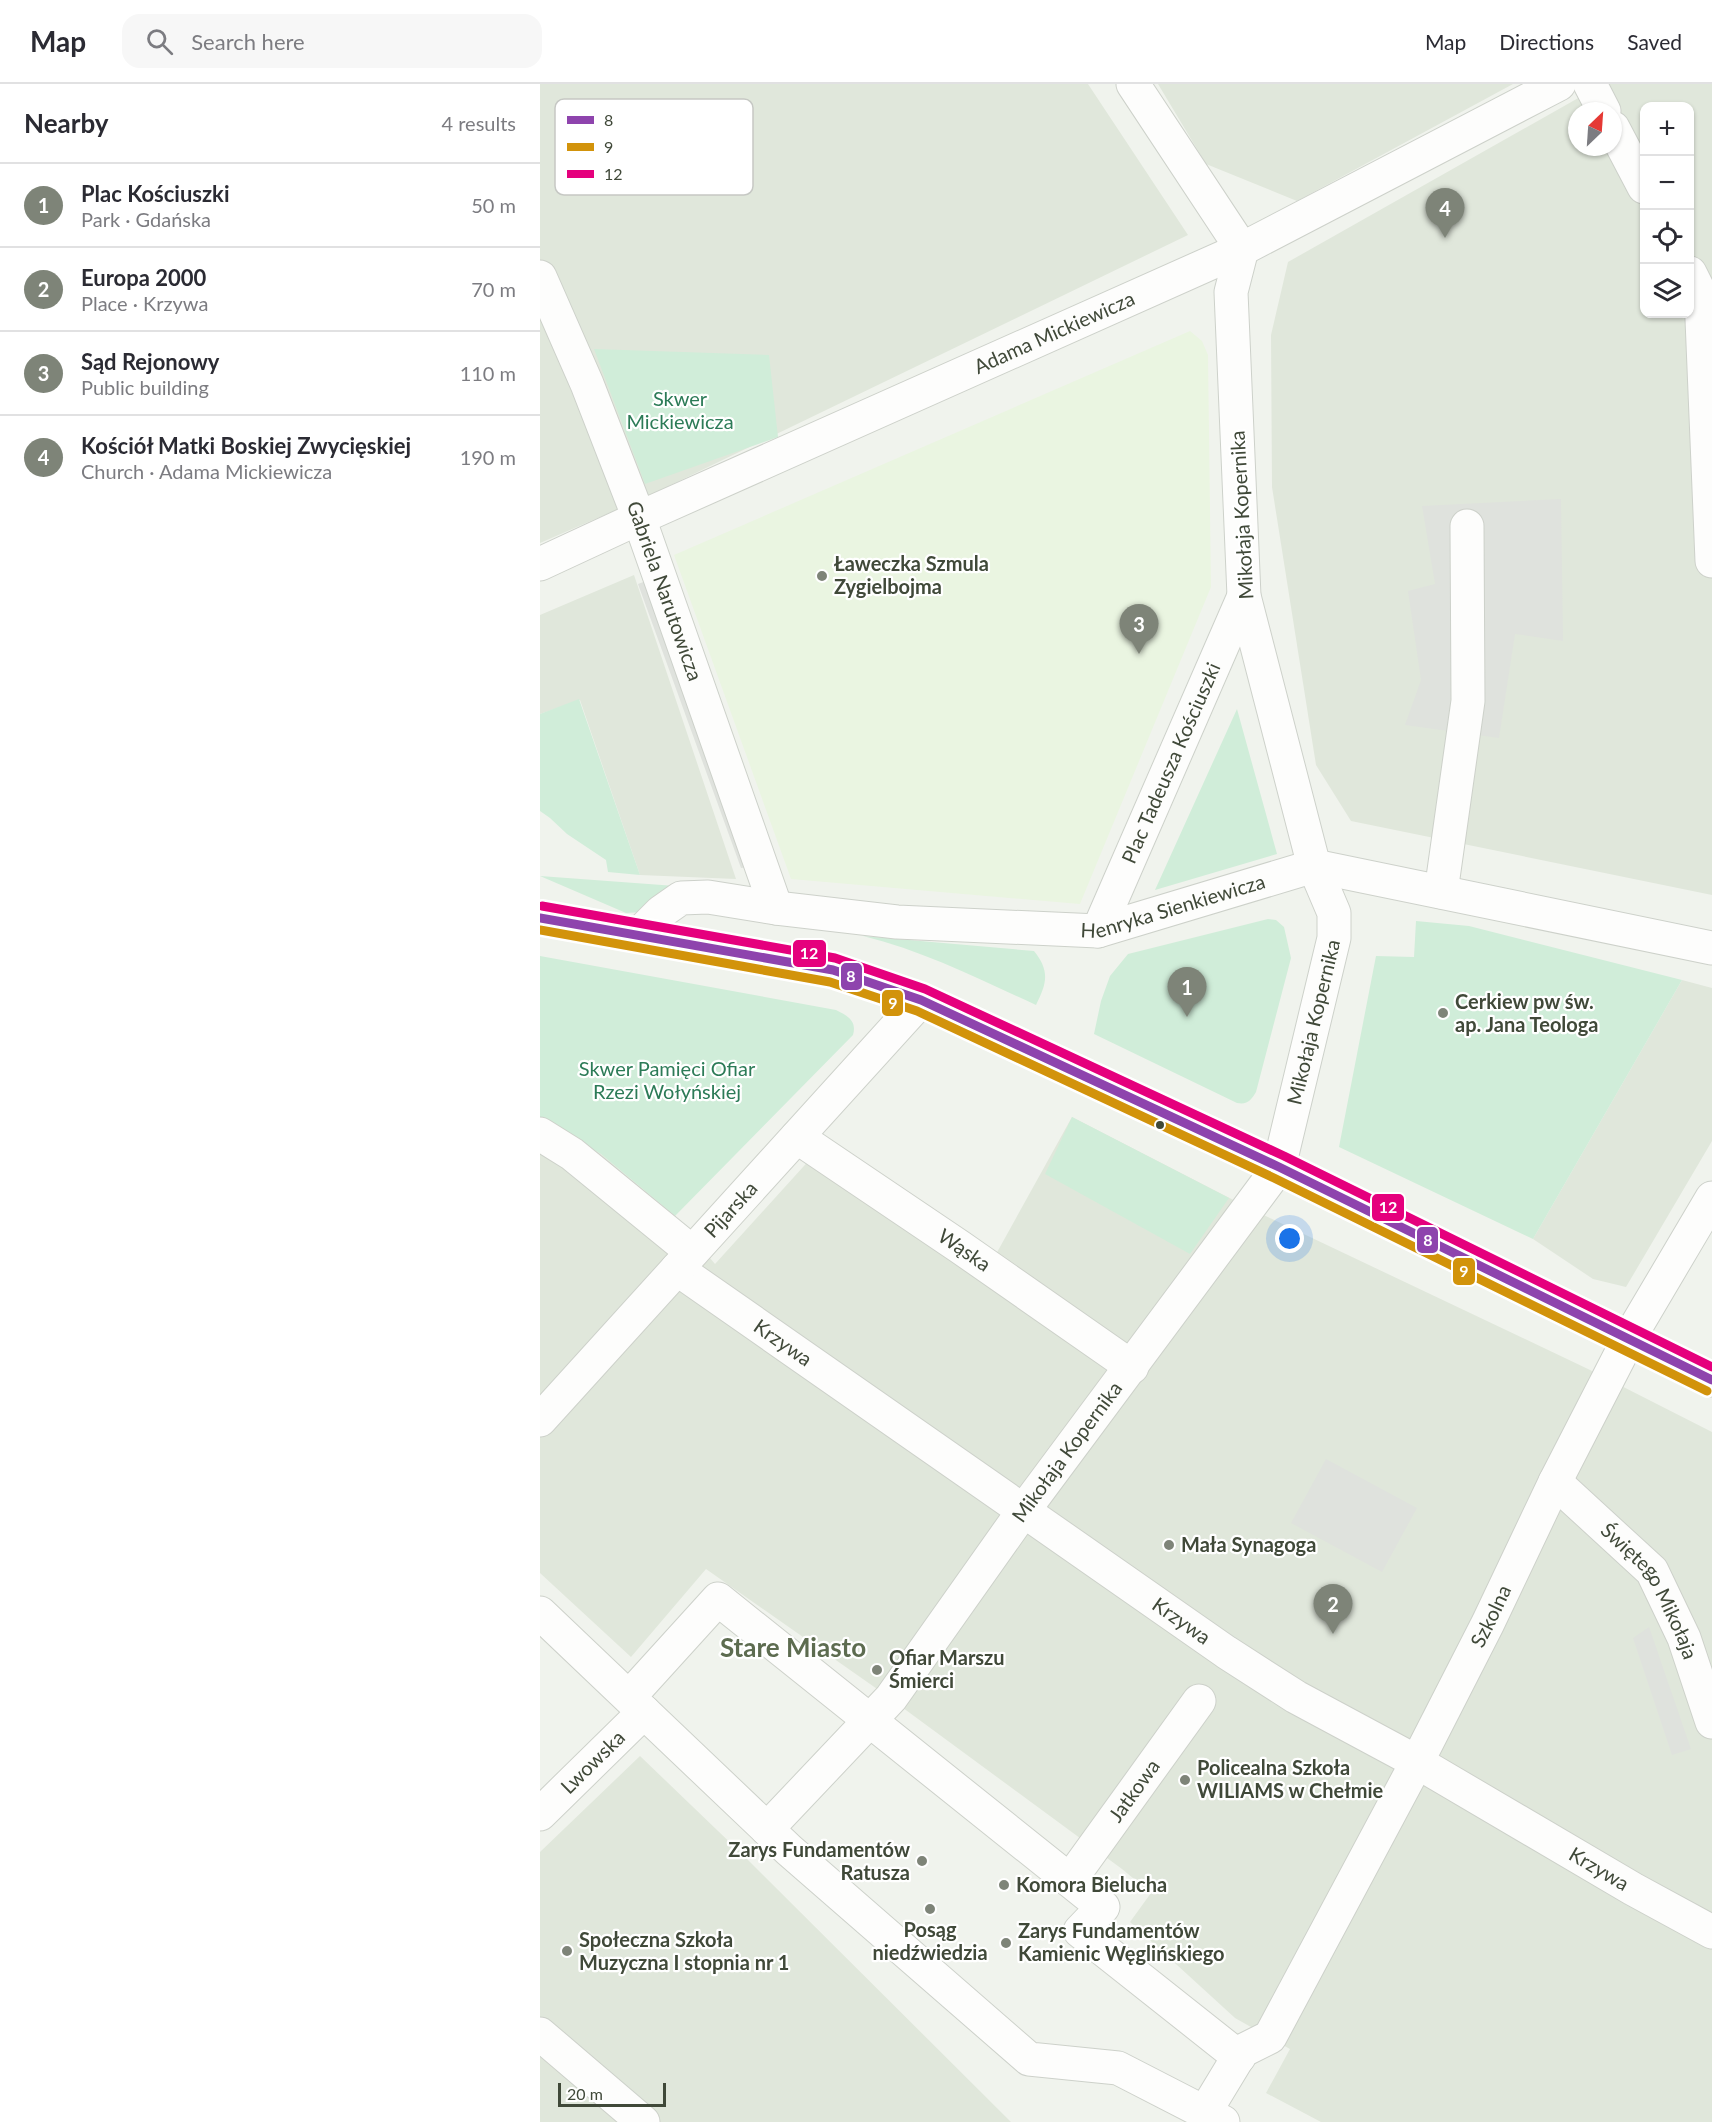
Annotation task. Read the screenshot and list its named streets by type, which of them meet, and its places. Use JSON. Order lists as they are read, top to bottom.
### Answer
{
  "streets": {
    "street": [
      "Adama Mickiewicza",
      "Mikołaja Kopernika",
      "Gabriela Narutowicza",
      "Plac Tadeusza Kościuszki",
      "Henryka Sienkiewicza",
      "Pijarska",
      "Wąska",
      "Krzywa",
      "Świętego Mikołaja",
      "Szkolna",
      "Lwowska",
      "Jatkowa"
    ]
  },
  "crossings": [
    ["Adama Mickiewicza", "Mikołaja Kopernika"],
    ["Adama Mickiewicza", "Gabriela Narutowicza"],
    ["Mikołaja Kopernika", "Plac Tadeusza Kościuszki"],
    ["Mikołaja Kopernika", "Henryka Sienkiewicza"],
    ["Mikołaja Kopernika", "Wąska"],
    ["Mikołaja Kopernika", "Krzywa"],
    ["Mikołaja Kopernika", "Lwowska"],
    ["Gabriela Narutowicza", "Henryka Sienkiewicza"],
    ["Plac Tadeusza Kościuszki", "Henryka Sienkiewicza"],
    ["Pijarska", "Wąska"],
    ["Pijarska", "Krzywa"],
    ["Krzywa", "Szkolna"],
    ["Świętego Mikołaja", "Szkolna"]
  ],
  "districts": ["Stare Miasto"],
  "parks": ["Skwer Mickiewicza", "Skwer Pamięci Ofiar Rzezi Wołyńskiej"],
  "places": [
    "Ławeczka Szmula Zygielbojma",
    "Cerkiew pw św. ap. Jana Teologa",
    "Mała Synagoga",
    "Ofiar Marszu Śmierci",
    "Policealna Szkoła WILIAMS w Chełmie",
    "Zarys Fundamentów Ratusza",
    "Komora Bielucha",
    "Posąg niedźwiedzia",
    "Zarys Fundamentów Kamienic Węglińskiego",
    "Społeczna Szkoła Muzyczna I stopnia nr 1"
  ],
  "lines": ["transit line 12", "transit line 8", "transit line 9"],
  "legend": ["8", "9", "12"],
  "scale_bar": "20 m",
  "north": "top right",
  "page": {
    "header": "Map",
    "search": "Search here",
    "nav": ["Map", "Directions", "Saved"],
    "heading": ["Nearby", "4 results"],
    "map_buttons": ["+", "−"],
    "list": [
      {
        "mark": "1",
        "name": "Plac Kościuszki",
        "note": "Park · Gdańska",
        "value": "50 m"
      },
      {
        "mark": "2",
        "name": "Europa 2000",
        "note": "Place · Krzywa",
        "value": "70 m"
      },
      {
        "mark": "3",
        "name": "Sąd Rejonowy",
        "note": "Public building",
        "value": "110 m"
      },
      {
        "mark": "4",
        "name": "Kościół Matki Boskiej Zwycięskiej",
        "note": "Church · Adama Mickiewicza",
        "value": "190 m"
      }
    ],
    "pins": [
      "4",
      "3",
      "1",
      "2"
    ],
    "scale": "20 m"
  }
}
